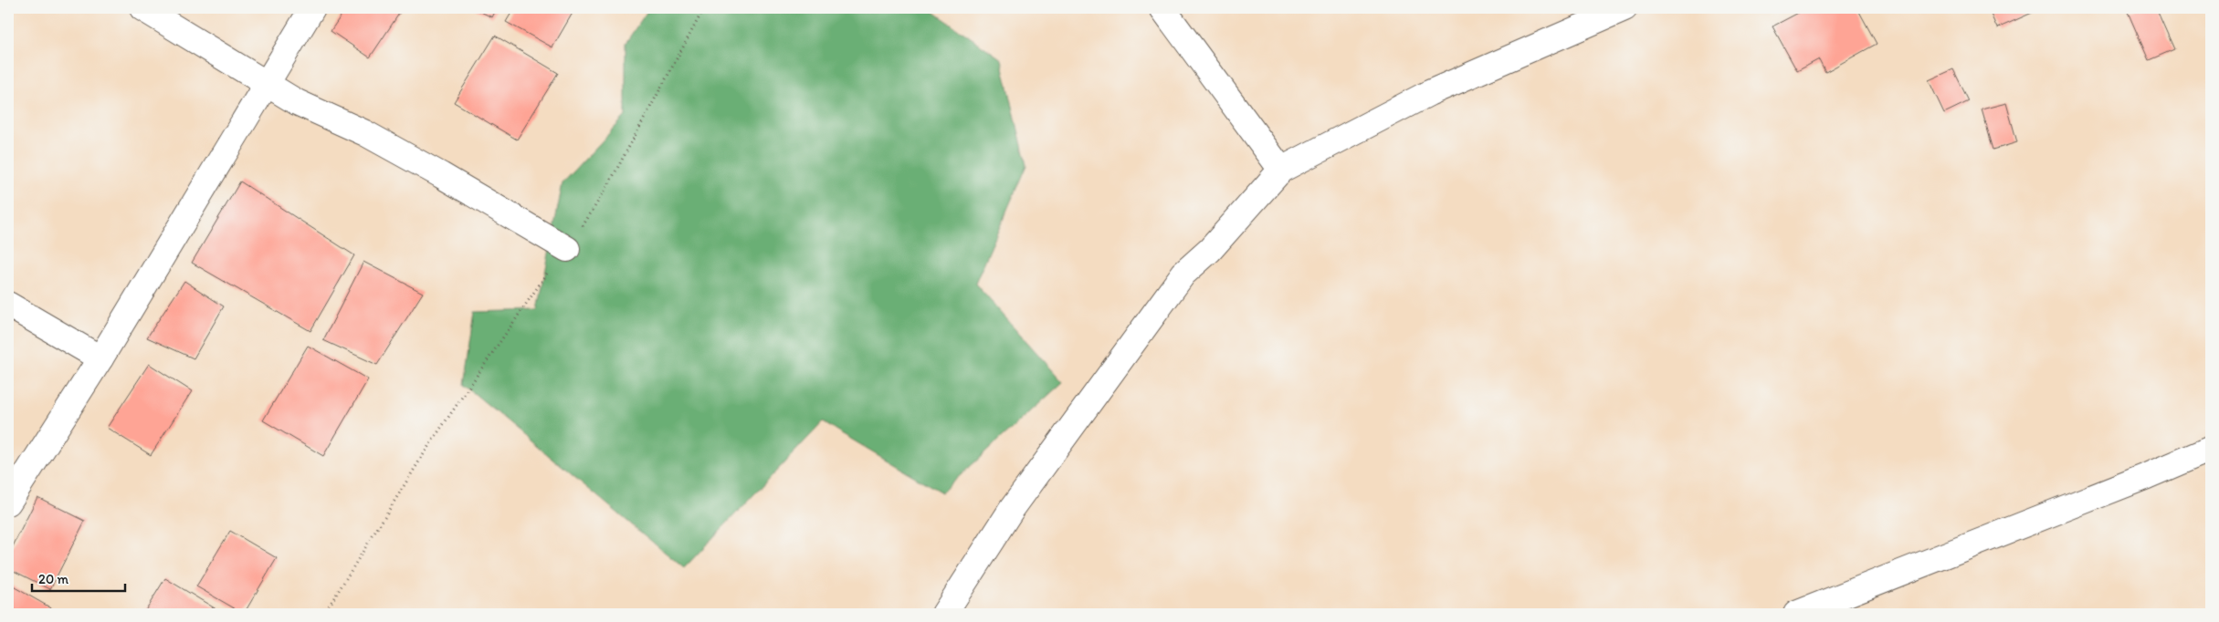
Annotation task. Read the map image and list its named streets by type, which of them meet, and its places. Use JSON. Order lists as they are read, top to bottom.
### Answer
{
  "scale_bar": "20 m"
}
